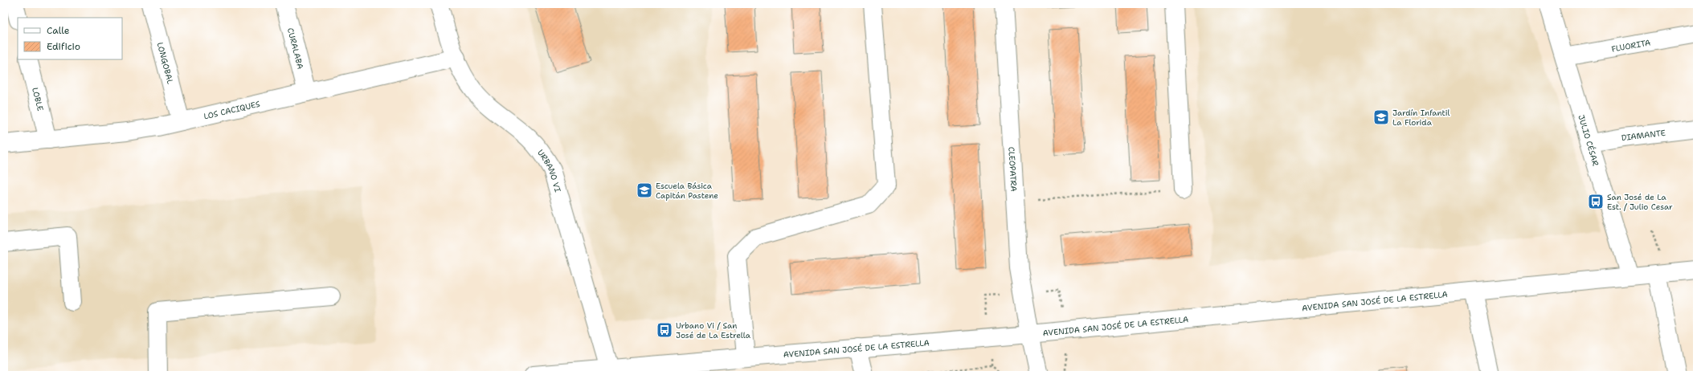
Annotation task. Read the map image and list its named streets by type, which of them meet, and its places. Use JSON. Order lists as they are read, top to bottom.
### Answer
{
  "streets": {
    "street": [
      "FLUORITA",
      "CURALABA",
      "LONGOBAL",
      "LOBLE",
      "LOS CACIQUES",
      "DIAMANTE",
      "JULIO CÉSAR",
      "CLEOPATRA",
      "URBANO VI",
      "AVENIDA SAN JOSÉ DE LA ESTRELLA"
    ]
  },
  "crossings": [
    ["FLUORITA", "JULIO CÉSAR"],
    ["CURALABA", "LOS CACIQUES"],
    ["LONGOBAL", "LOS CACIQUES"],
    ["LOBLE", "LOS CACIQUES"],
    ["LOS CACIQUES", "URBANO VI"],
    ["DIAMANTE", "JULIO CÉSAR"],
    ["JULIO CÉSAR", "AVENIDA SAN JOSÉ DE LA ESTRELLA"],
    ["CLEOPATRA", "AVENIDA SAN JOSÉ DE LA ESTRELLA"],
    ["URBANO VI", "AVENIDA SAN JOSÉ DE LA ESTRELLA"]
  ],
  "places": {
    "school or university": ["Jardín Infantil La Florida", "Escuela Básica Capitán Pastene"],
    "bus stop": ["San José de La Est. / Julio Cesar", "Urbano Vi / San José de La Estrella"]
  },
  "legend": ["Calle", "Edificio"]
}
